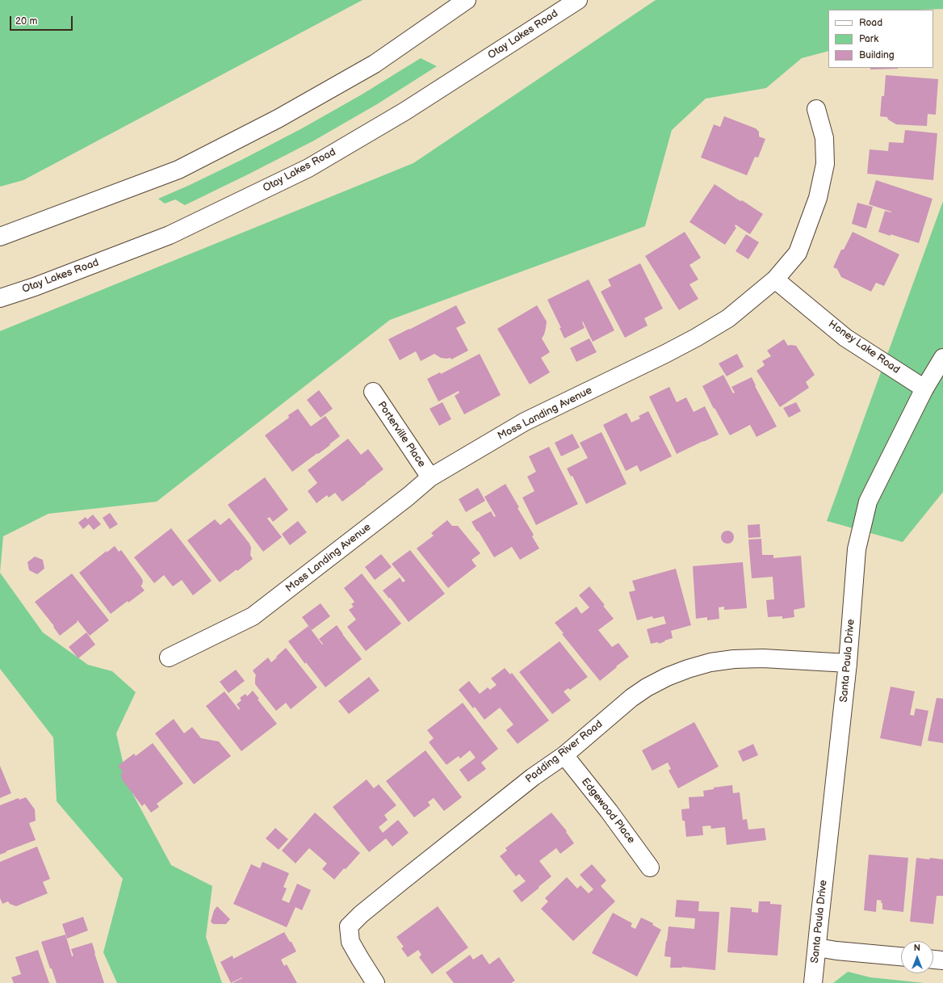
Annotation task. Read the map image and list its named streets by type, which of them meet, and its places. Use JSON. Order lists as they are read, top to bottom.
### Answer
{
  "streets": {
    "street": [
      "Otay Lakes Road",
      "Honey Lake Road",
      "Moss Landing Avenue",
      "Porterville Place",
      "Santa Paula Drive",
      "Padding River Road",
      "Edgewood Place"
    ]
  },
  "crossings": [
    ["Honey Lake Road", "Moss Landing Avenue"],
    ["Honey Lake Road", "Santa Paula Drive"],
    ["Moss Landing Avenue", "Porterville Place"],
    ["Santa Paula Drive", "Padding River Road"],
    ["Padding River Road", "Edgewood Place"]
  ],
  "legend": ["Road", "Park", "Building"],
  "scale_bar": "20 m",
  "north": "top"
}
